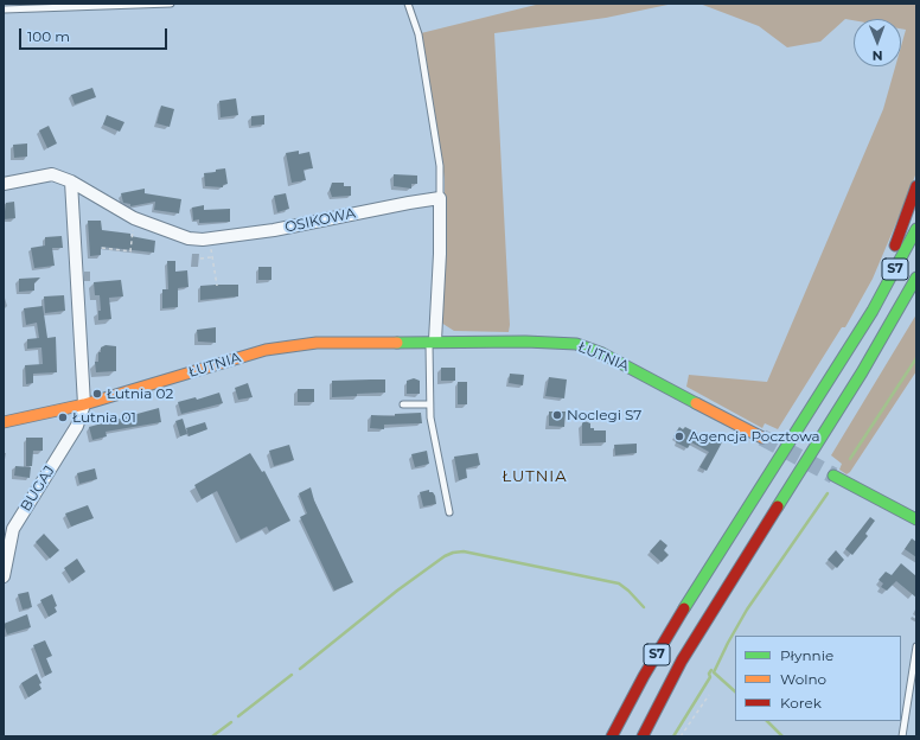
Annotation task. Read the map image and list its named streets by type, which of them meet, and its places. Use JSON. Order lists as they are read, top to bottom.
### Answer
{
  "streets": {
    "main road": ["S7", "ŁUTNIA"],
    "street": ["OSIKOWA", "BUGAJ"]
  },
  "crossings": [
    ["ŁUTNIA", "BUGAJ"]
  ],
  "districts": ["ŁUTNIA"],
  "places": [
    "Łutnia 02",
    "Noclegi S7",
    "Łutnia 01",
    "Agencja Pocztowa"
  ],
  "legend": ["Płynnie", "Wolno", "Korek"],
  "scale_bar": "100 m",
  "north": "bottom"
}
